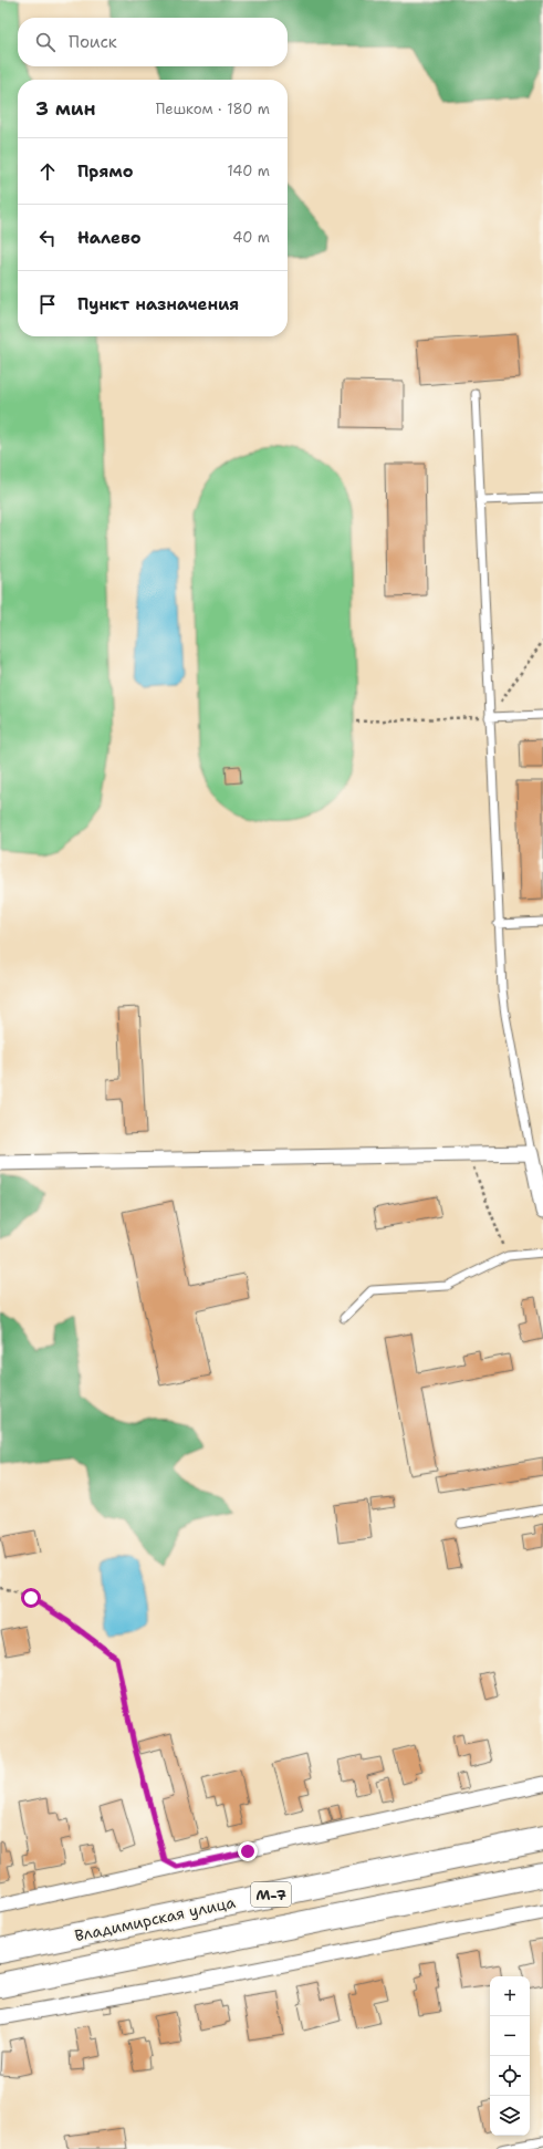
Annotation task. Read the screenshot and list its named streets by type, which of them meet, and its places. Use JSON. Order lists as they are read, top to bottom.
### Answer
{
  "streets": {
    "highway": ["М-7", "Владимирская улица"]
  },
  "page": {
    "search": "Поиск",
    "heading": ["3 мин", "Пешком · 180 m"],
    "list": [
      ["Прямо", "140 m"],
      ["Налево", "40 m"],
      "Пункт назначения"
    ],
    "map_buttons": ["+", "−"]
  }
}
